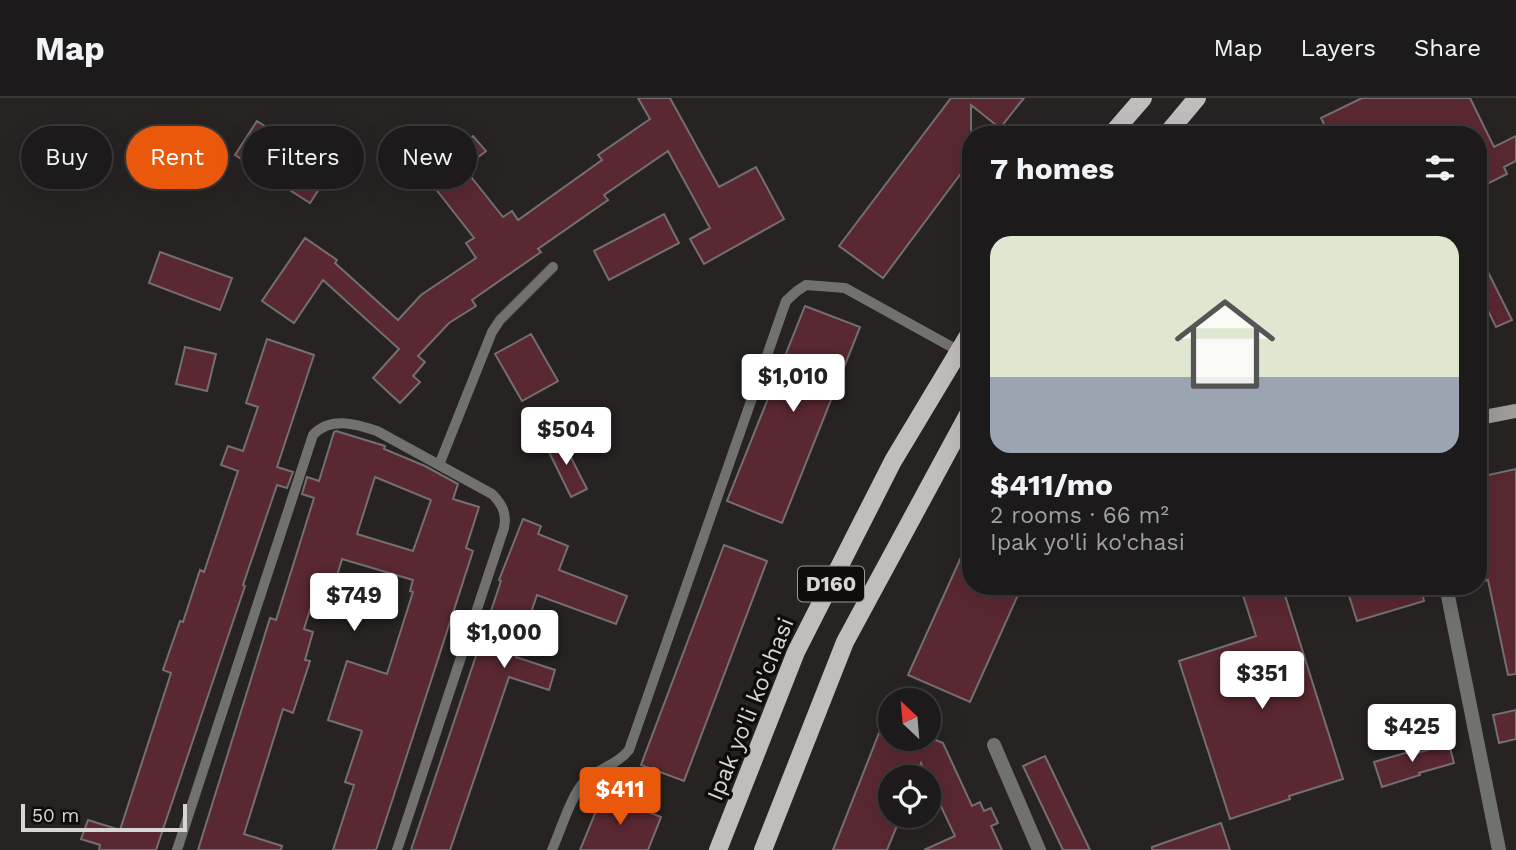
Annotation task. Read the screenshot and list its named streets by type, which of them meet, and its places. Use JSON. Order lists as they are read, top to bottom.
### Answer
{
  "streets": {
    "main road": ["D160", "Ipak yo'li ko'chasi"]
  },
  "scale_bar": "50 m",
  "north": "top left",
  "page": {
    "header": "Map",
    "nav": ["Map", "Layers", "Share"],
    "chip": [
      "Buy",
      "Rent",
      "Filters",
      "New"
    ],
    "heading": "7 homes",
    "list": [
      {
        "name": "$411/mo",
        "note": "2 rooms · 66 m² · Ipak yo'li ko'chasi"
      }
    ],
    "price": [
      "$1,010",
      "$504",
      "$749",
      "$1,000",
      "$351",
      "$425",
      "$411"
    ],
    "scale": "50 m"
  }
}
